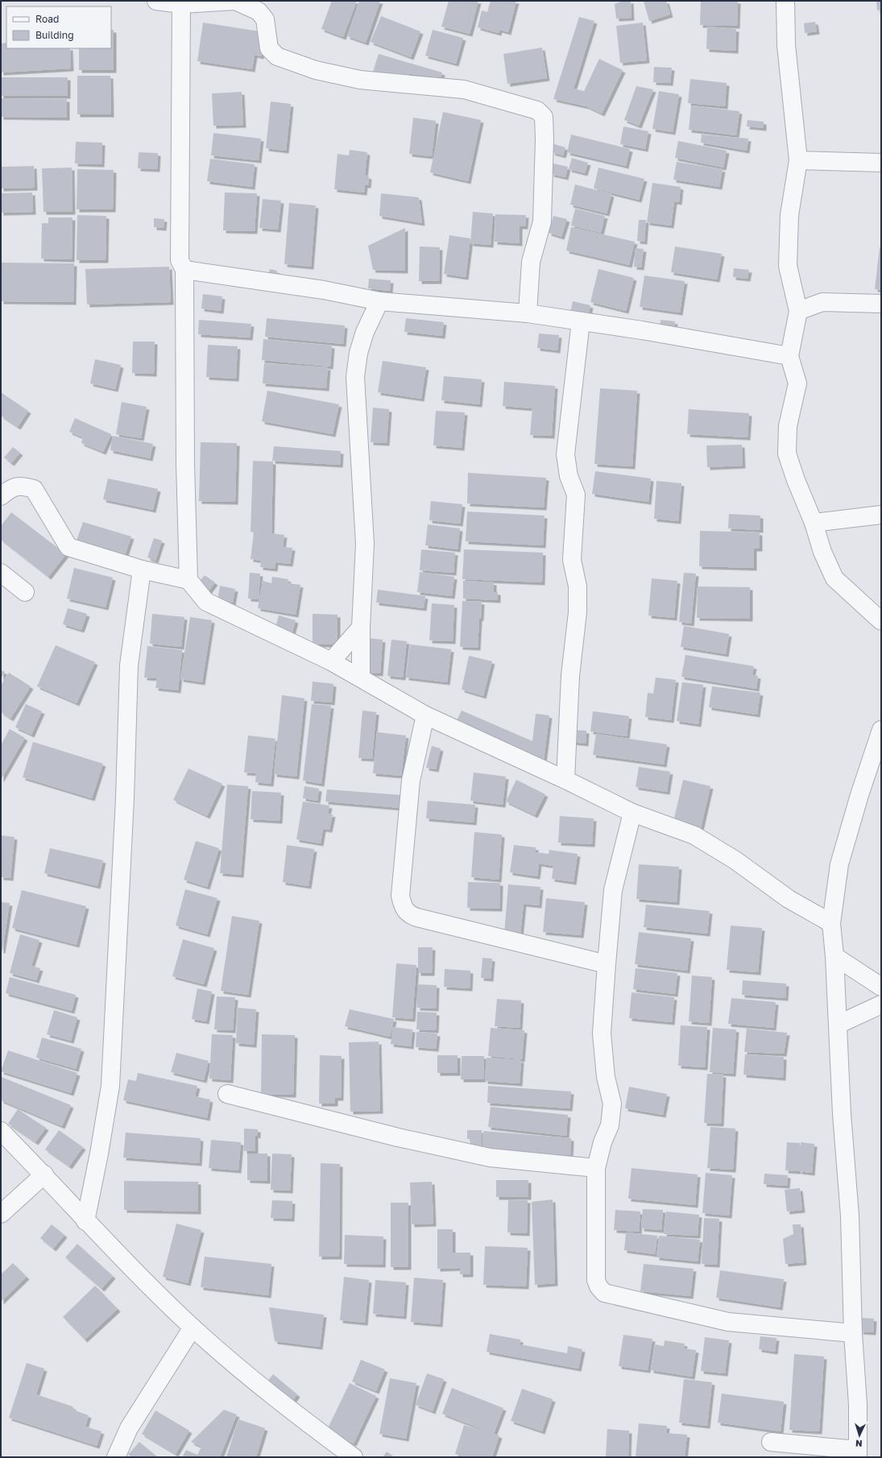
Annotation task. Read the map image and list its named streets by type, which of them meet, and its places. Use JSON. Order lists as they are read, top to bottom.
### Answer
{
  "legend": ["Road", "Building"],
  "north": "bottom"
}
